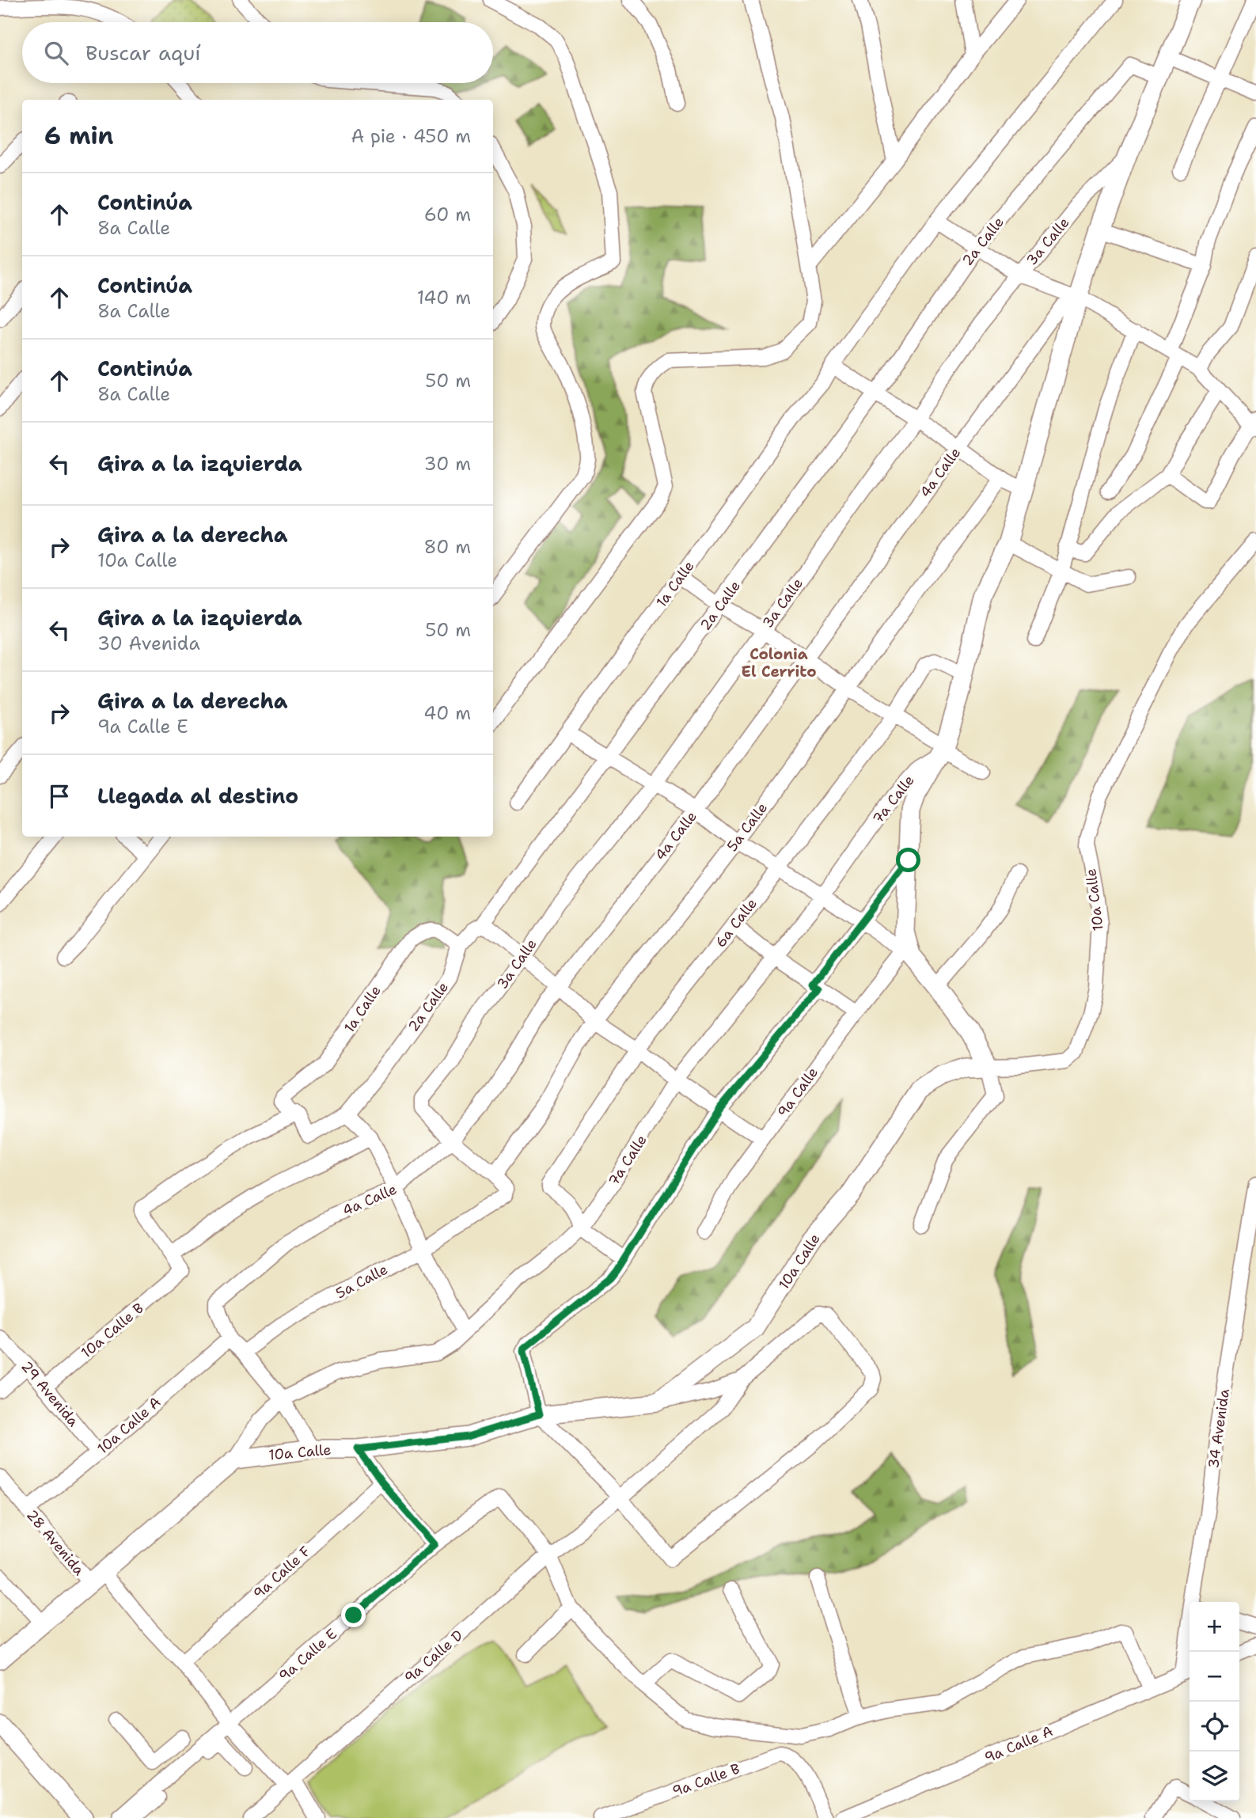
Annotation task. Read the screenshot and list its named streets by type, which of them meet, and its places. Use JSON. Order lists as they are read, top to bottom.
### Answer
{
  "streets": {
    "street": [
      "2a Calle",
      "3a Calle",
      "4a Calle",
      "1a Calle",
      "7a Calle",
      "5a Calle",
      "10a Calle",
      "6a Calle",
      "9a Calle",
      "10a Calle B",
      "29 Avenida",
      "10a Calle A",
      "34 Avenida",
      "28 Avenida",
      "9a Calle F",
      "9a Calle E",
      "9a Calle D",
      "9a Calle A",
      "9a Calle B"
    ]
  },
  "crossings": [
    ["2a Calle", "1a Calle"],
    ["3a Calle", "4a Calle"],
    ["3a Calle", "5a Calle"],
    ["4a Calle", "10a Calle A"],
    ["7a Calle", "10a Calle"],
    ["7a Calle", "6a Calle"],
    ["10a Calle B", "29 Avenida"],
    ["29 Avenida", "10a Calle A"],
    ["10a Calle A", "28 Avenida"],
    ["34 Avenida", "9a Calle A"],
    ["28 Avenida", "9a Calle F"],
    ["28 Avenida", "9a Calle E"],
    ["28 Avenida", "9a Calle D"],
    ["9a Calle E", "9a Calle D"]
  ],
  "districts": ["Colonia El Cerrito"],
  "page": {
    "search": "Buscar aquí",
    "heading": ["6 min", "A pie · 450 m"],
    "list": [
      ["Continúa", "8a Calle", "60 m"],
      ["Continúa", "8a Calle", "140 m"],
      ["Continúa", "8a Calle", "50 m"],
      ["Gira a la izquierda", "30 m"],
      ["Gira a la derecha", "10a Calle", "80 m"],
      ["Gira a la izquierda", "30 Avenida", "50 m"],
      ["Gira a la derecha", "9a Calle E", "40 m"],
      "Llegada al destino"
    ],
    "map_buttons": ["+", "−"]
  }
}
